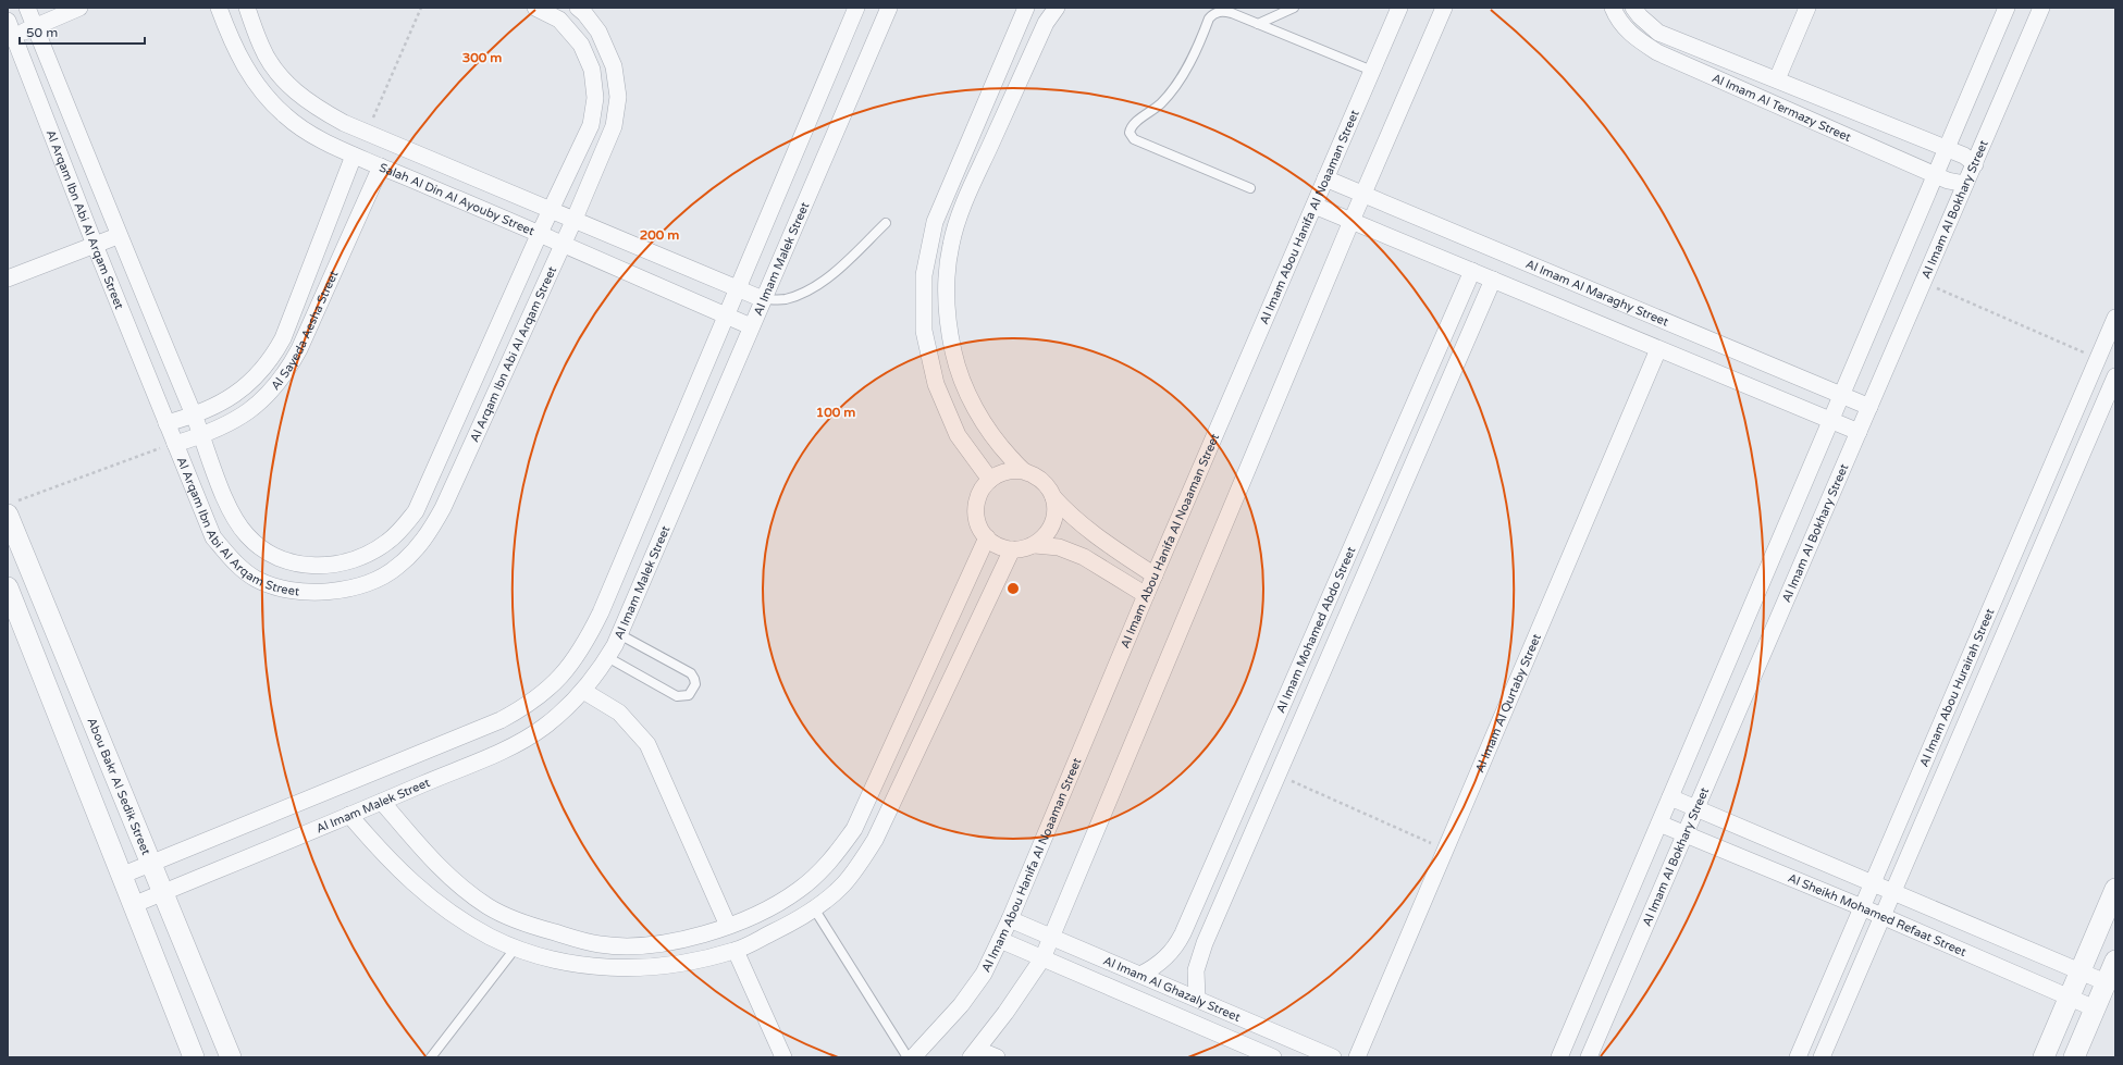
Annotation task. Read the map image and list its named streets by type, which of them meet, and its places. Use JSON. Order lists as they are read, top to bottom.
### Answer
{
  "streets": {
    "street": [
      "Al Imam Al Termazy Street",
      "Salah Al Din Al Ayouby Street",
      "Al Imam Al Bokhary Street",
      "Al Imam Abou Hanifa Al Noaaman Street",
      "Al Arqam Ibn Abi Al Arqam Street",
      "Al Imam Malek Street",
      "Al Imam Al Maraghy Street",
      "Al Sayeda Aesha Street",
      "Al Imam Mohamed Abdo Street",
      "Al Imam Abou Hurairah Street",
      "Al Imam Al Qurtaby Street",
      "Abou Bakr Al Sedik Street",
      "Al Sheikh Mohamed Refaat Street",
      "Al Imam Al Ghazaly Street"
    ]
  },
  "crossings": [
    ["Al Imam Al Termazy Street", "Al Imam Al Bokhary Street"],
    ["Salah Al Din Al Ayouby Street", "Al Arqam Ibn Abi Al Arqam Street"],
    ["Salah Al Din Al Ayouby Street", "Al Imam Malek Street"],
    ["Salah Al Din Al Ayouby Street", "Al Sayeda Aesha Street"],
    ["Al Imam Al Bokhary Street", "Al Imam Al Maraghy Street"],
    ["Al Imam Al Bokhary Street", "Al Sheikh Mohamed Refaat Street"],
    ["Al Imam Abou Hanifa Al Noaaman Street", "Al Imam Al Maraghy Street"],
    ["Al Imam Abou Hanifa Al Noaaman Street", "Al Imam Al Ghazaly Street"],
    ["Al Arqam Ibn Abi Al Arqam Street", "Al Sayeda Aesha Street"],
    ["Al Imam Malek Street", "Abou Bakr Al Sedik Street"],
    ["Al Imam Mohamed Abdo Street", "Al Imam Al Ghazaly Street"],
    ["Al Imam Abou Hurairah Street", "Al Sheikh Mohamed Refaat Street"]
  ],
  "scale_bar": "50 m",
  "rings": ["300 m", "200 m", "100 m"]
}
